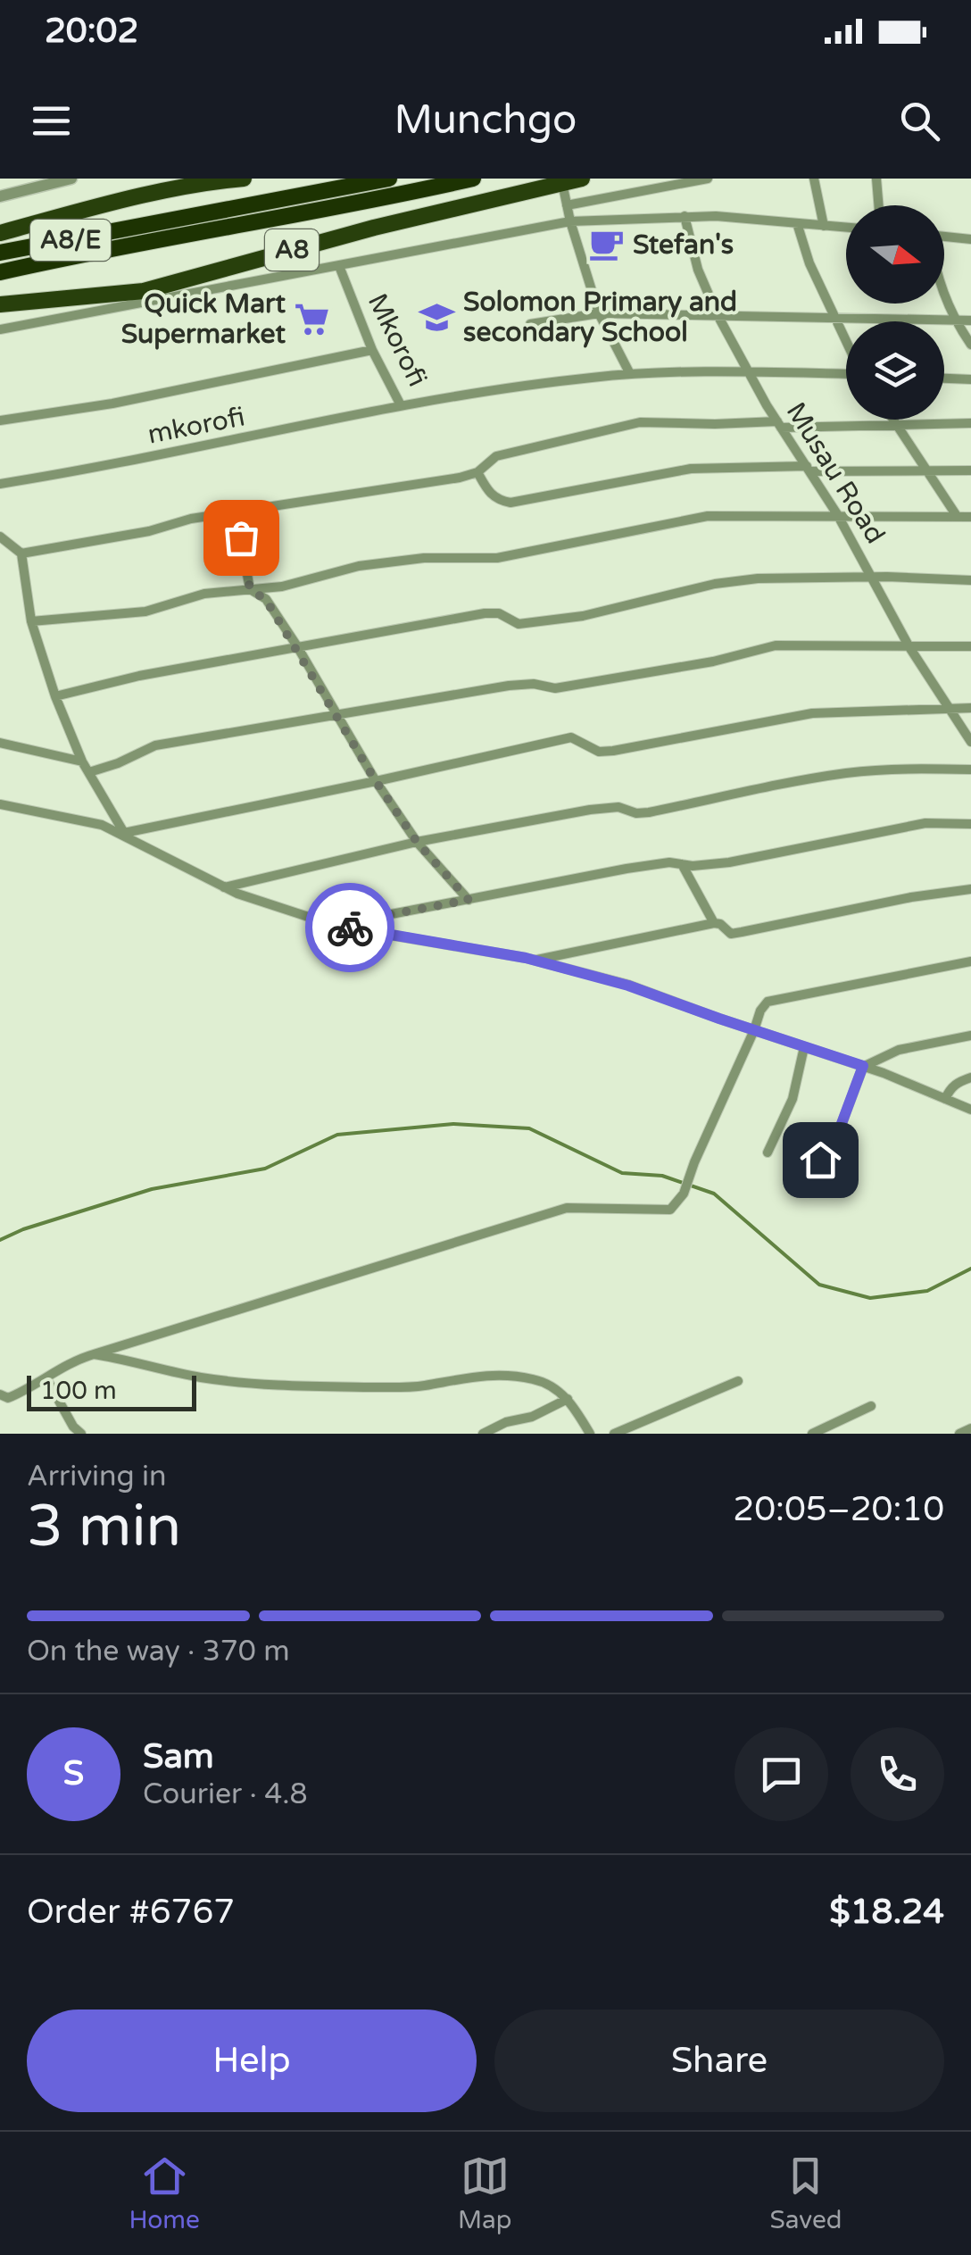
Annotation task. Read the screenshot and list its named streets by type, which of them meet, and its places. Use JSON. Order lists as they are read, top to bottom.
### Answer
{
  "streets": {
    "highway": ["A8/E", "A8"],
    "street": ["Mkorofi", "mkorofi", "Musau Road"]
  },
  "crossings": [
    ["Mkorofi", "mkorofi"],
    ["Mkorofi", "Musau Road"]
  ],
  "places": {
    "cafe": ["Stefan's"],
    "school or university": ["Solomon Primary and secondary School"],
    "supermarket": ["Quick Mart Supermarket"]
  },
  "scale_bar": "100 m",
  "north": "right",
  "page": {
    "status": "20:02",
    "header": "Munchgo",
    "scale": "100 m",
    "heading": ["3 min", "Arriving in", "20:05–20:10"],
    "panel": [
      "Sam",
      "Courier · 4.8",
      "Order #6767",
      "$18.24"
    ],
    "bar": "On the way · 370 m",
    "round": "S",
    "buttons": ["Help", "Share"],
    "tabs": ["Home", "Map", "Saved"]
  }
}
